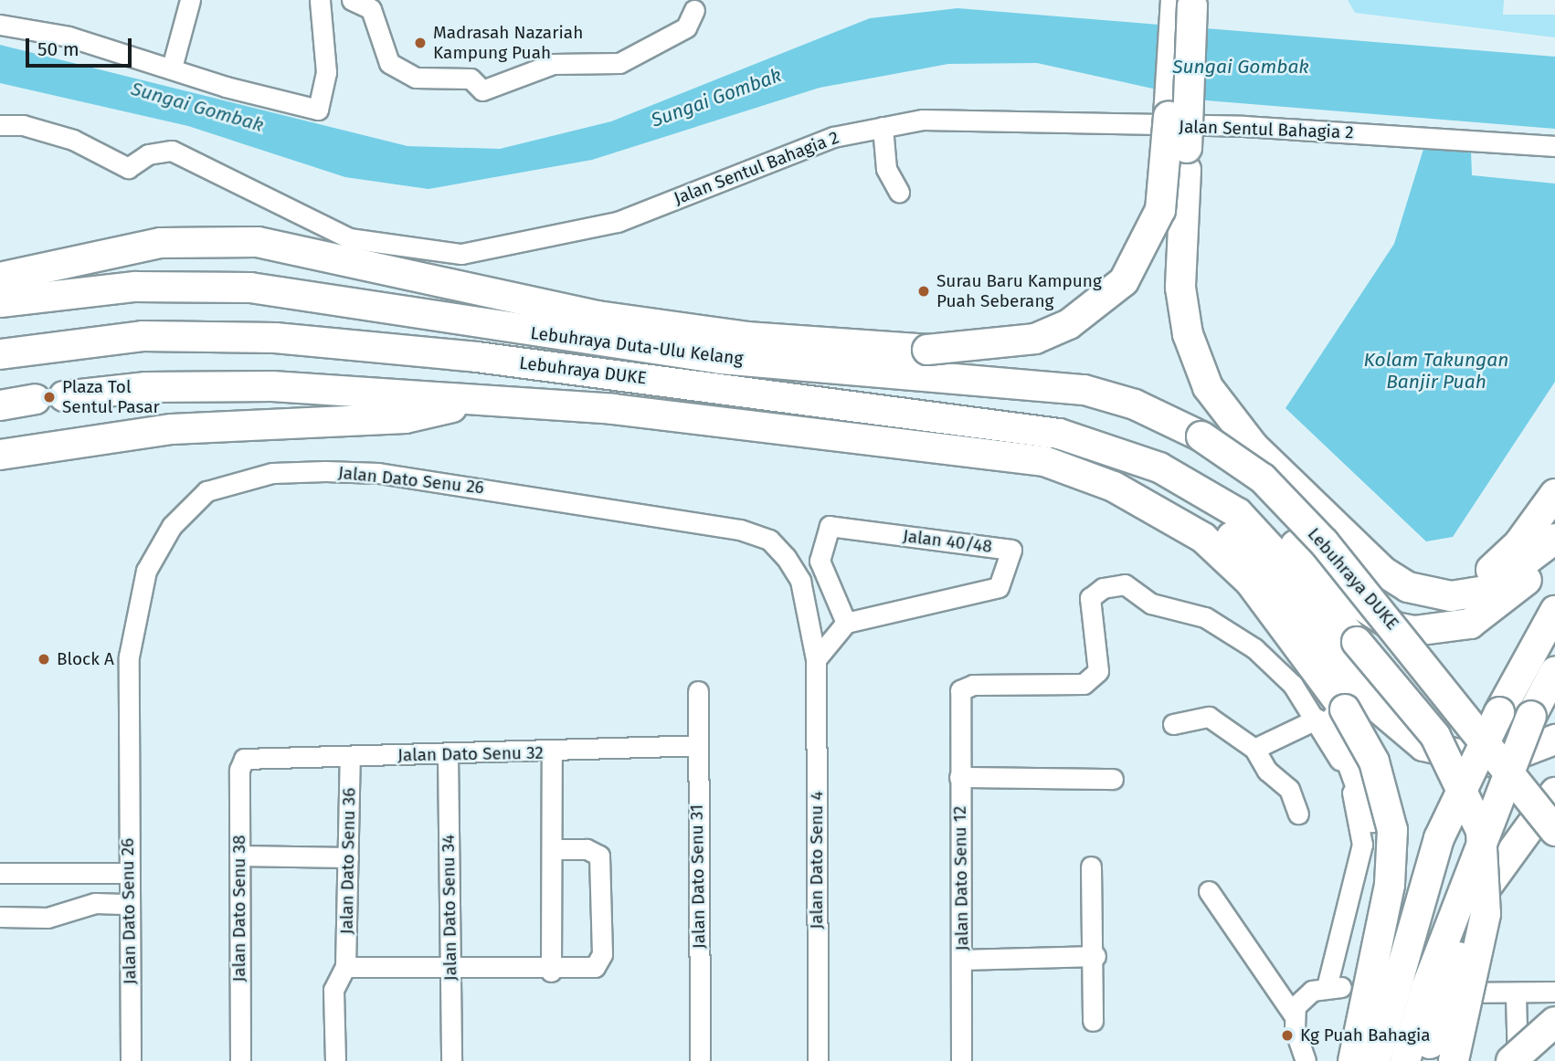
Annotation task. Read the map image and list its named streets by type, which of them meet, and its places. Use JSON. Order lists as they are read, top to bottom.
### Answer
{
  "streets": {
    "highway": ["Lebuhraya Duta-Ulu Kelang", "Lebuhraya DUKE"],
    "street": [
      "Jalan Sentul Bahagia 2",
      "Jalan Dato Senu 26",
      "Jalan 40/48",
      "Jalan Dato Senu 32",
      "Jalan Dato Senu 4",
      "Jalan Dato Senu 36",
      "Jalan Dato Senu 31",
      "Jalan Dato Senu 12",
      "Jalan Dato Senu 34",
      "Jalan Dato Senu 38"
    ]
  },
  "crossings": [
    ["Lebuhraya Duta-Ulu Kelang", "Lebuhraya DUKE"],
    ["Jalan Dato Senu 26", "Jalan Dato Senu 4"],
    ["Jalan Dato Senu 32", "Jalan Dato Senu 36"],
    ["Jalan Dato Senu 32", "Jalan Dato Senu 31"],
    ["Jalan Dato Senu 32", "Jalan Dato Senu 34"],
    ["Jalan Dato Senu 32", "Jalan Dato Senu 38"]
  ],
  "water": ["Sungai Gombak", "Kolam Takungan Banjir Puah"],
  "places": [
    "Madrasah Nazariah Kampung Puah",
    "Surau Baru Kampung Puah Seberang",
    "Plaza Tol Sentul Pasar",
    "Block A",
    "Kg Puah Bahagia"
  ],
  "scale_bar": "50 m"
}
